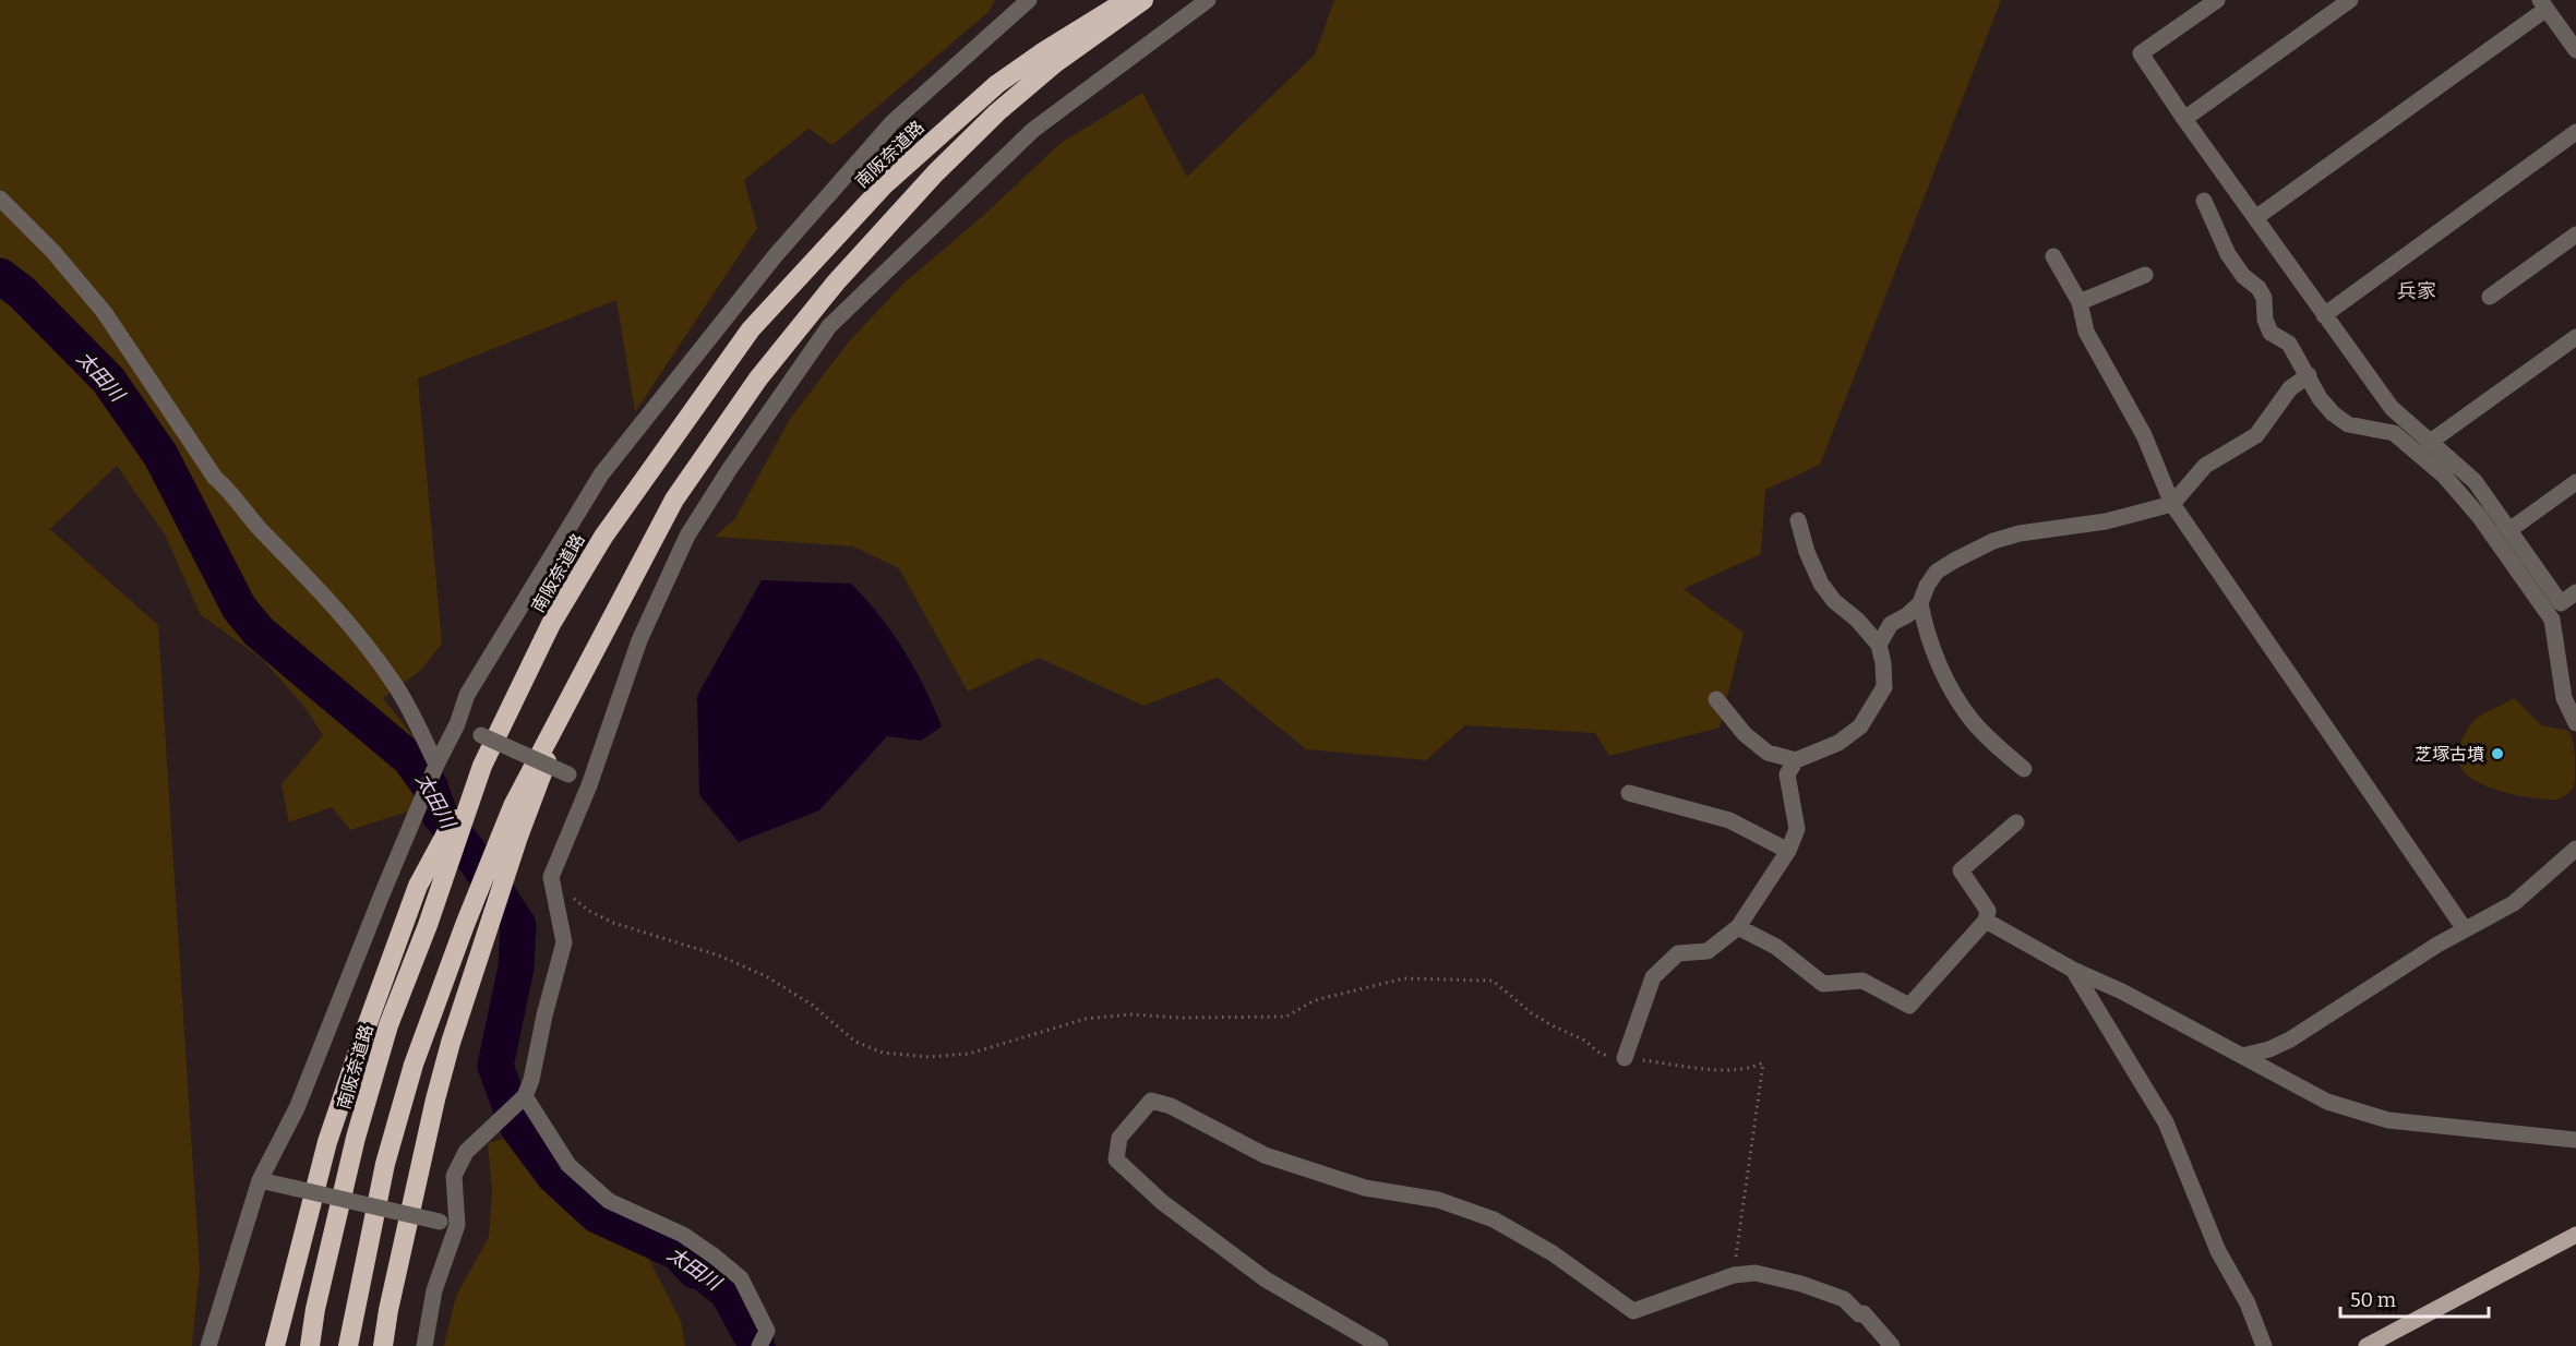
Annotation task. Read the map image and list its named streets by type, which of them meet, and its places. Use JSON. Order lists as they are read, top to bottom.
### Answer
{
  "streets": {
    "highway": ["南阪奈道路"]
  },
  "districts": ["兵家"],
  "water": ["太田川"],
  "places": ["芝塚古墳"],
  "scale_bar": "50 m"
}
